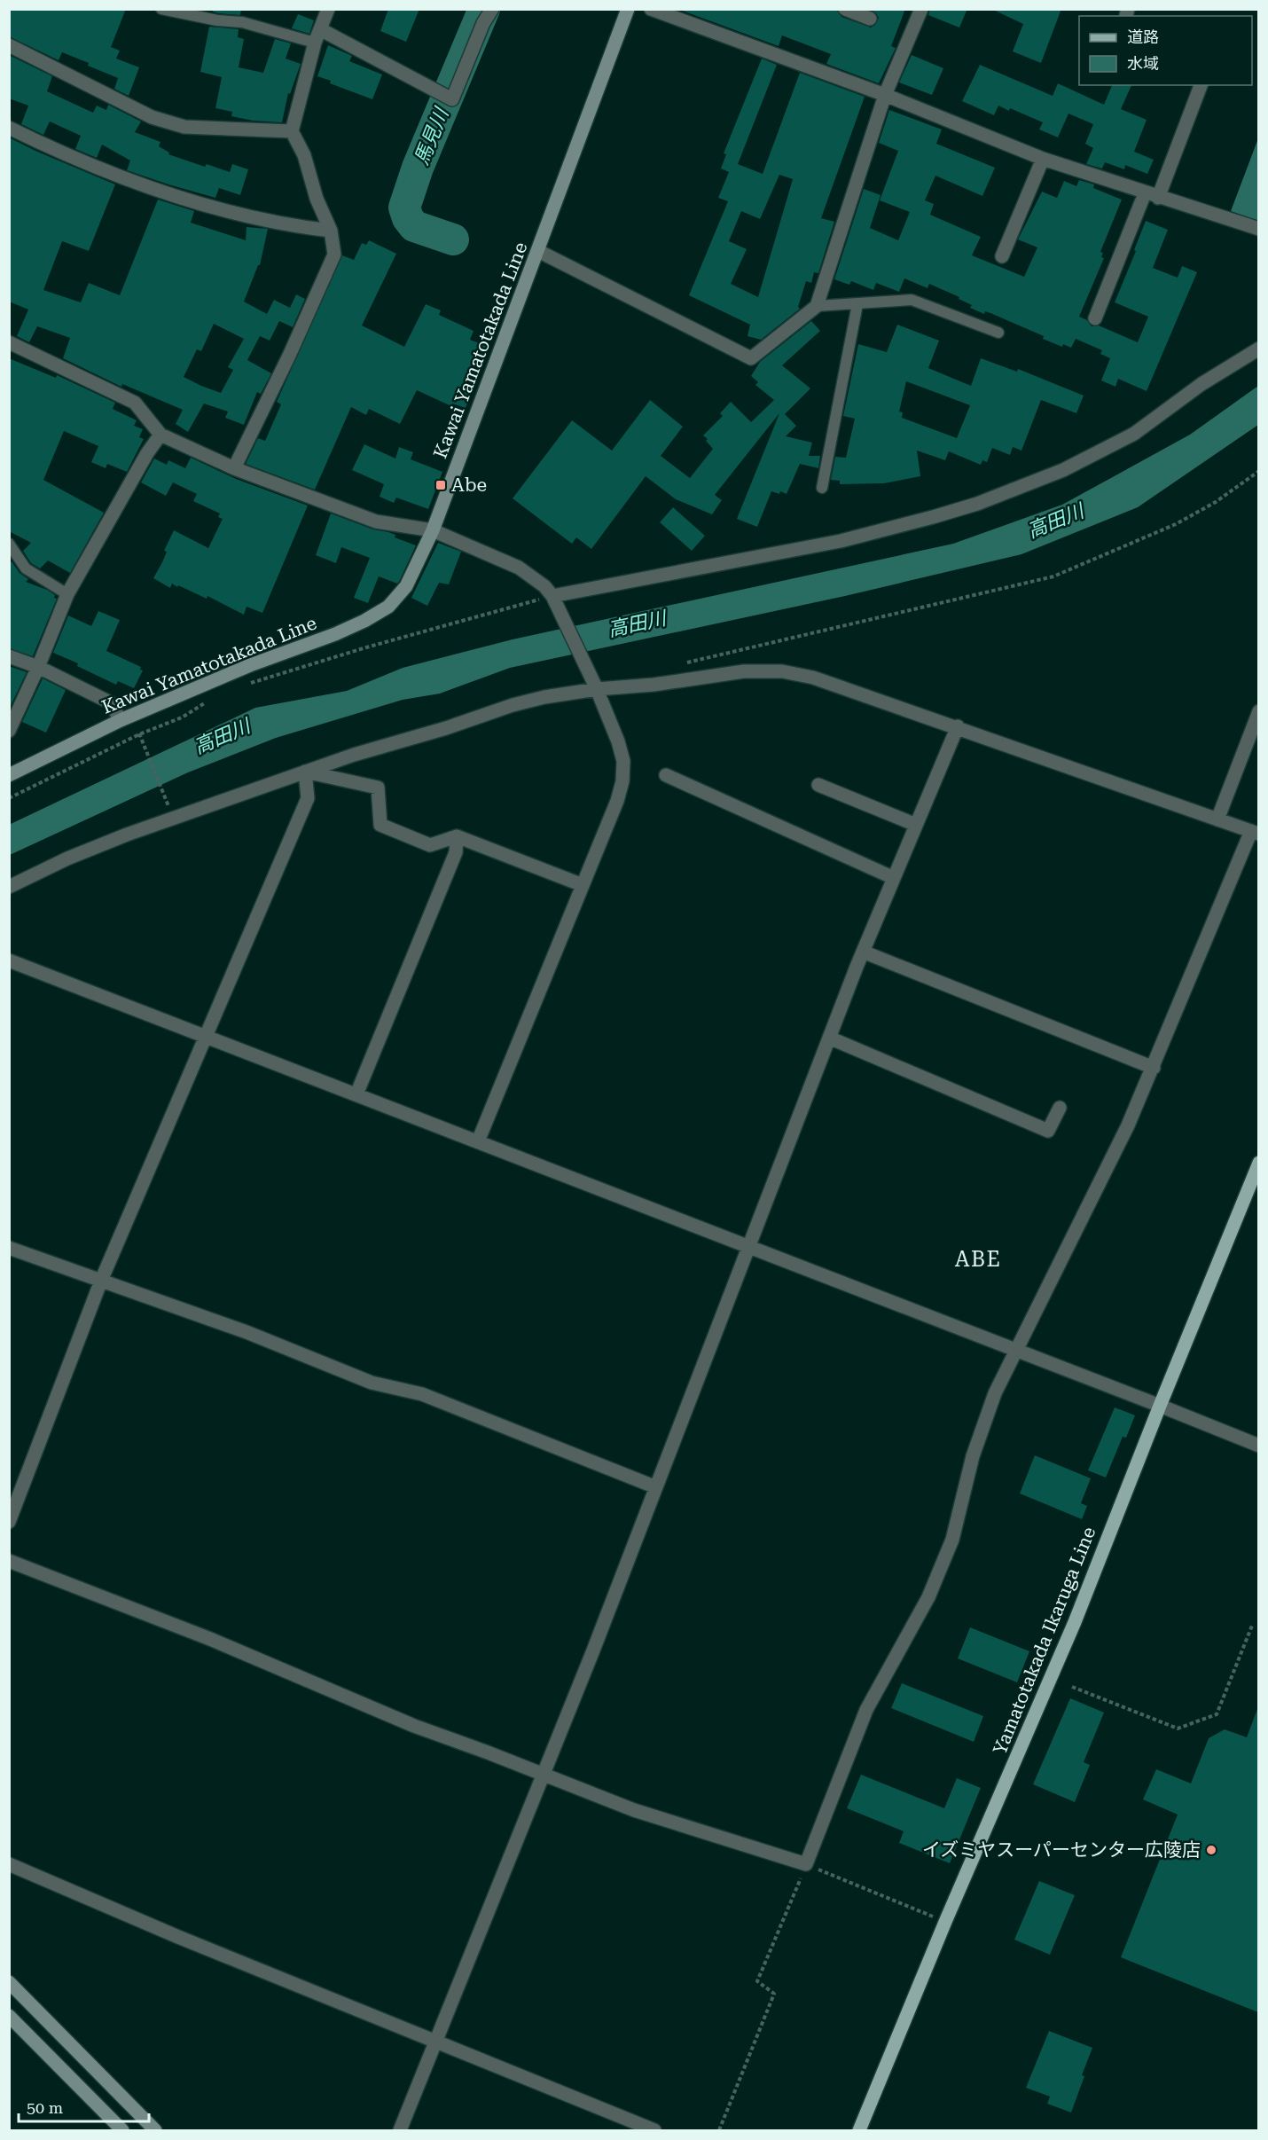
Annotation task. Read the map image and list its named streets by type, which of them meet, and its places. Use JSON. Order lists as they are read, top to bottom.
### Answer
{
  "streets": {
    "main road": ["Kawai Yamatotakada Line", "Yamatotakada Ikaruga Line"]
  },
  "districts": ["ABE"],
  "water": ["馬見川", "高田川"],
  "places": {
    "transit": ["Abe"],
    "other": ["イズミヤスーパーセンター広陵店"]
  },
  "legend": ["道路", "水域"],
  "scale_bar": "50 m"
}
